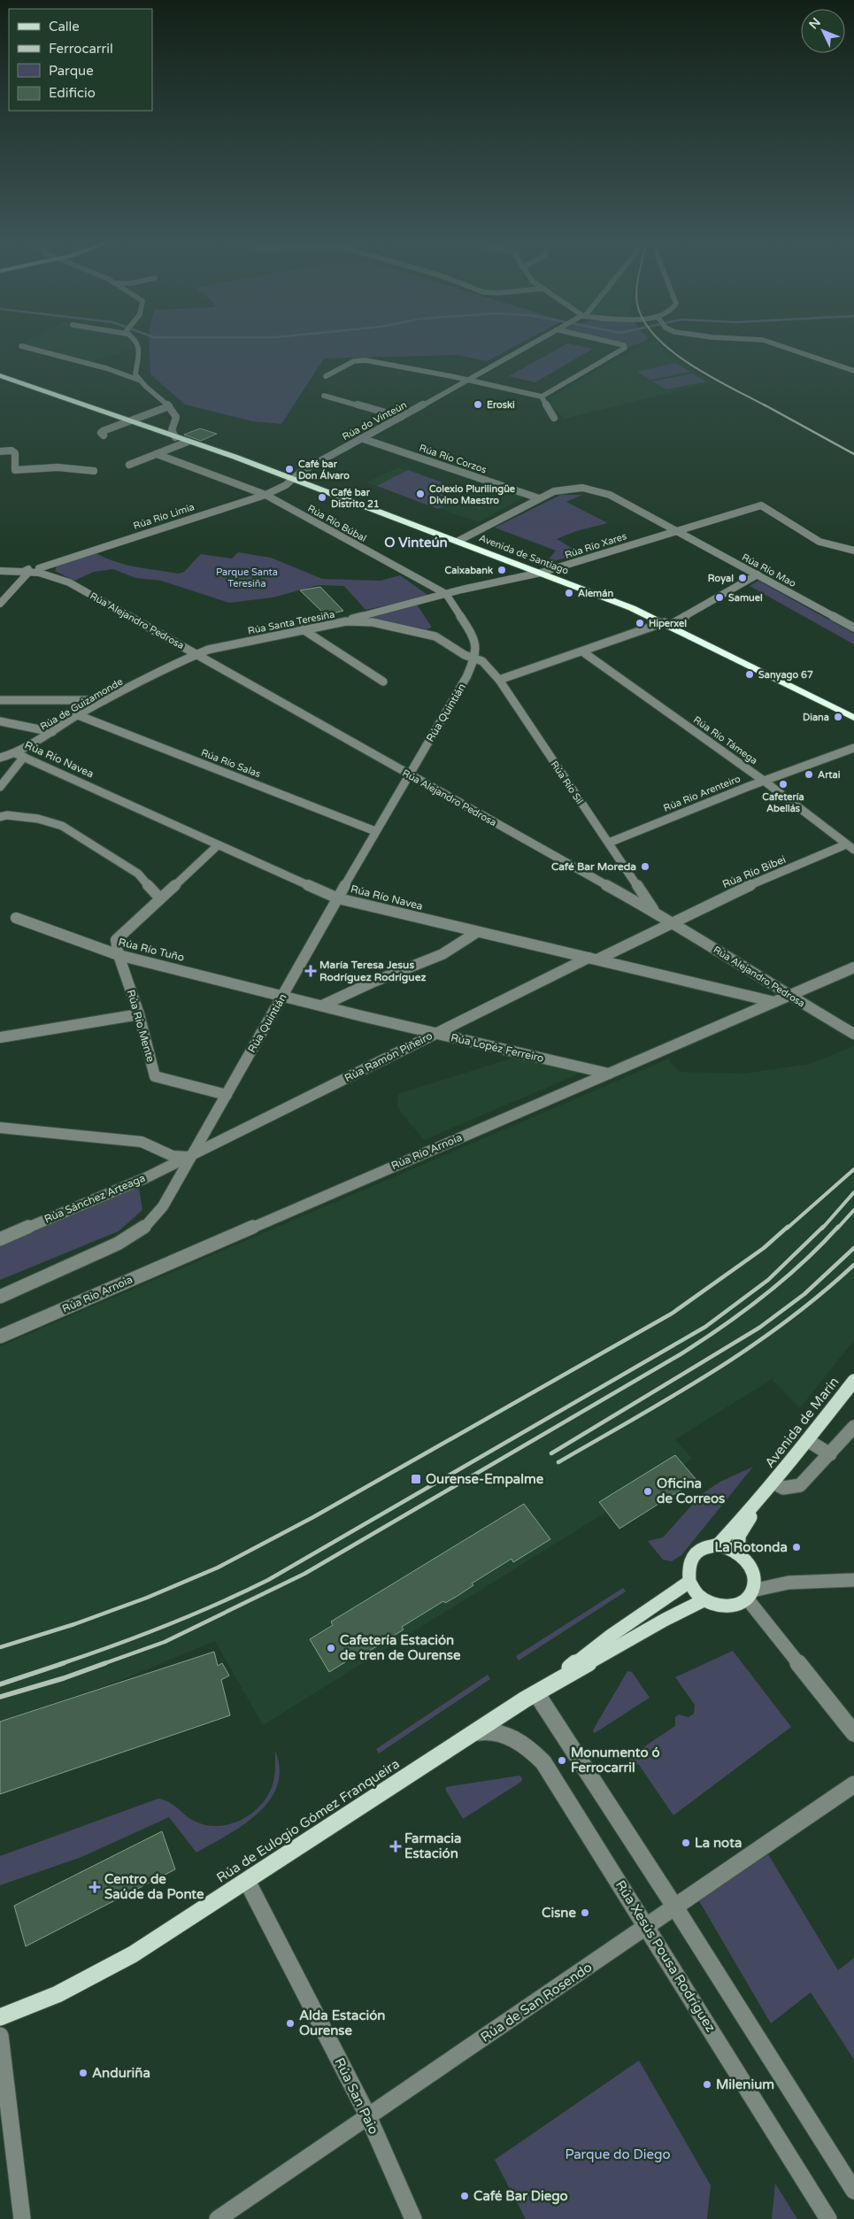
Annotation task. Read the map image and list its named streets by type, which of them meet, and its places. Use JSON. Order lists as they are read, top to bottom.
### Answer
{
  "streets": {
    "highway": ["Avenida de Santiago"],
    "main road": ["Avenida de Marín", "Rúa de Eulogio Gómez Franqueira"],
    "street": [
      "Rúa do Vinteún",
      "Rúa Río Corzos",
      "Rúa Río Limia",
      "Rúa Río Búbal",
      "Rúa Río Xares",
      "Rúa Río Mao",
      "Rúa Alejandro Pedrosa",
      "Rúa Santa Teresiña",
      "Rúa de Guizamonde",
      "Rúa Quintián",
      "Rúa Río Támega",
      "Rúa Río Navea",
      "Rúa Río Salas",
      "Rúa Río Sil",
      "Rúa Río Arenteiro",
      "Rúa Río Bibei",
      "Rúa Río Tuño",
      "Rúa Río Mente",
      "Rúa Lopéz Ferreiro",
      "Rúa Ramón Piñeiro",
      "Rúa Río Arnoia",
      "Rúa Sánchez Arteaga",
      "Rúa Xesús Pousa Rodríguez",
      "Rúa de San Rosendo",
      "Rúa San Paio"
    ]
  },
  "crossings": [
    ["Rúa do Vinteún", "Rúa Río Corzos"],
    ["Rúa do Vinteún", "Rúa Río Limia"],
    ["Rúa do Vinteún", "Avenida de Santiago"],
    ["Rúa Río Corzos", "Rúa Río Mao"],
    ["Rúa Río Limia", "Rúa Río Búbal"],
    ["Rúa Río Limia", "Avenida de Santiago"],
    ["Rúa Río Limia", "Rúa Alejandro Pedrosa"],
    ["Rúa Río Búbal", "Rúa Río Xares"],
    ["Rúa Río Xares", "Avenida de Santiago"],
    ["Rúa Río Xares", "Rúa Río Mao"],
    ["Rúa Río Xares", "Rúa Santa Teresiña"],
    ["Avenida de Santiago", "Rúa Río Mao"],
    ["Rúa Alejandro Pedrosa", "Rúa Santa Teresiña"],
    ["Rúa Alejandro Pedrosa", "Rúa de Guizamonde"],
    ["Rúa Alejandro Pedrosa", "Rúa Quintián"],
    ["Rúa Alejandro Pedrosa", "Rúa Río Sil"],
    ["Rúa Alejandro Pedrosa", "Rúa Río Bibei"],
    ["Rúa Alejandro Pedrosa", "Rúa Río Arnoia"],
    ["Rúa Santa Teresiña", "Rúa de Guizamonde"],
    ["Rúa Santa Teresiña", "Rúa Quintián"],
    ["Rúa Santa Teresiña", "Rúa Río Sil"],
    ["Rúa de Guizamonde", "Rúa Río Navea"],
    ["Rúa de Guizamonde", "Rúa Río Salas"],
    ["Rúa Quintián", "Rúa Río Navea"],
    ["Rúa Quintián", "Rúa Río Salas"],
    ["Rúa Quintián", "Rúa Río Sil"],
    ["Rúa Quintián", "Rúa Río Tuño"],
    ["Rúa Quintián", "Rúa Río Mente"],
    ["Rúa Quintián", "Rúa Lopéz Ferreiro"],
    ["Rúa Quintián", "Rúa Ramón Piñeiro"],
    ["Rúa Quintián", "Rúa Sánchez Arteaga"],
    ["Rúa Río Támega", "Rúa Río Arenteiro"],
    ["Rúa Río Támega", "Rúa Río Bibei"],
    ["Rúa Río Navea", "Rúa Río Bibei"],
    ["Rúa Río Navea", "Rúa Ramón Piñeiro"],
    ["Rúa Río Navea", "Rúa Río Arnoia"],
    ["Rúa Río Sil", "Rúa Río Arenteiro"],
    ["Rúa Río Bibei", "Rúa Ramón Piñeiro"],
    ["Rúa Río Tuño", "Rúa Río Mente"],
    ["Rúa Río Tuño", "Rúa Lopéz Ferreiro"],
    ["Rúa Lopéz Ferreiro", "Rúa Ramón Piñeiro"],
    ["Rúa Lopéz Ferreiro", "Rúa Río Arnoia"],
    ["Rúa Ramón Piñeiro", "Rúa Sánchez Arteaga"],
    ["Rúa de Eulogio Gómez Franqueira", "Rúa Xesús Pousa Rodríguez"],
    ["Rúa de Eulogio Gómez Franqueira", "Rúa San Paio"],
    ["Rúa Xesús Pousa Rodríguez", "Rúa de San Rosendo"],
    ["Rúa de San Rosendo", "Rúa San Paio"]
  ],
  "districts": ["O Vinteún"],
  "parks": ["Parque Santa Teresiña", "Parque do Diego"],
  "places": {
    "other": [
      "Eroski",
      "Café bar Don Álvaro",
      "Colexio Plurilingüe Divino Maestro",
      "Café bar Distrito 21",
      "Caixabank",
      "Royal",
      "Alemán",
      "Samuel",
      "Hiperxel",
      "Sanyago 67",
      "Diana",
      "Artai",
      "Cafetería Abellás",
      "Café Bar Moreda",
      "Oficina de Correos",
      "La Rotonda",
      "Cafetería Estación de tren de Ourense",
      "Monumento ó Ferrocarril",
      "La nota",
      "Cisne",
      "Alda Estación Ourense",
      "Anduriña",
      "Milenium",
      "Café Bar Diego"
    ],
    "health": ["María Teresa Jesus Rodríguez Rodríguez", "Farmacia Estación", "Centro de Saúde da Ponte"],
    "transit": ["Ourense-Empalme"]
  },
  "legend": [
    "Calle",
    "Ferrocarril",
    "Parque",
    "Edificio"
  ],
  "north": "top left"
}
